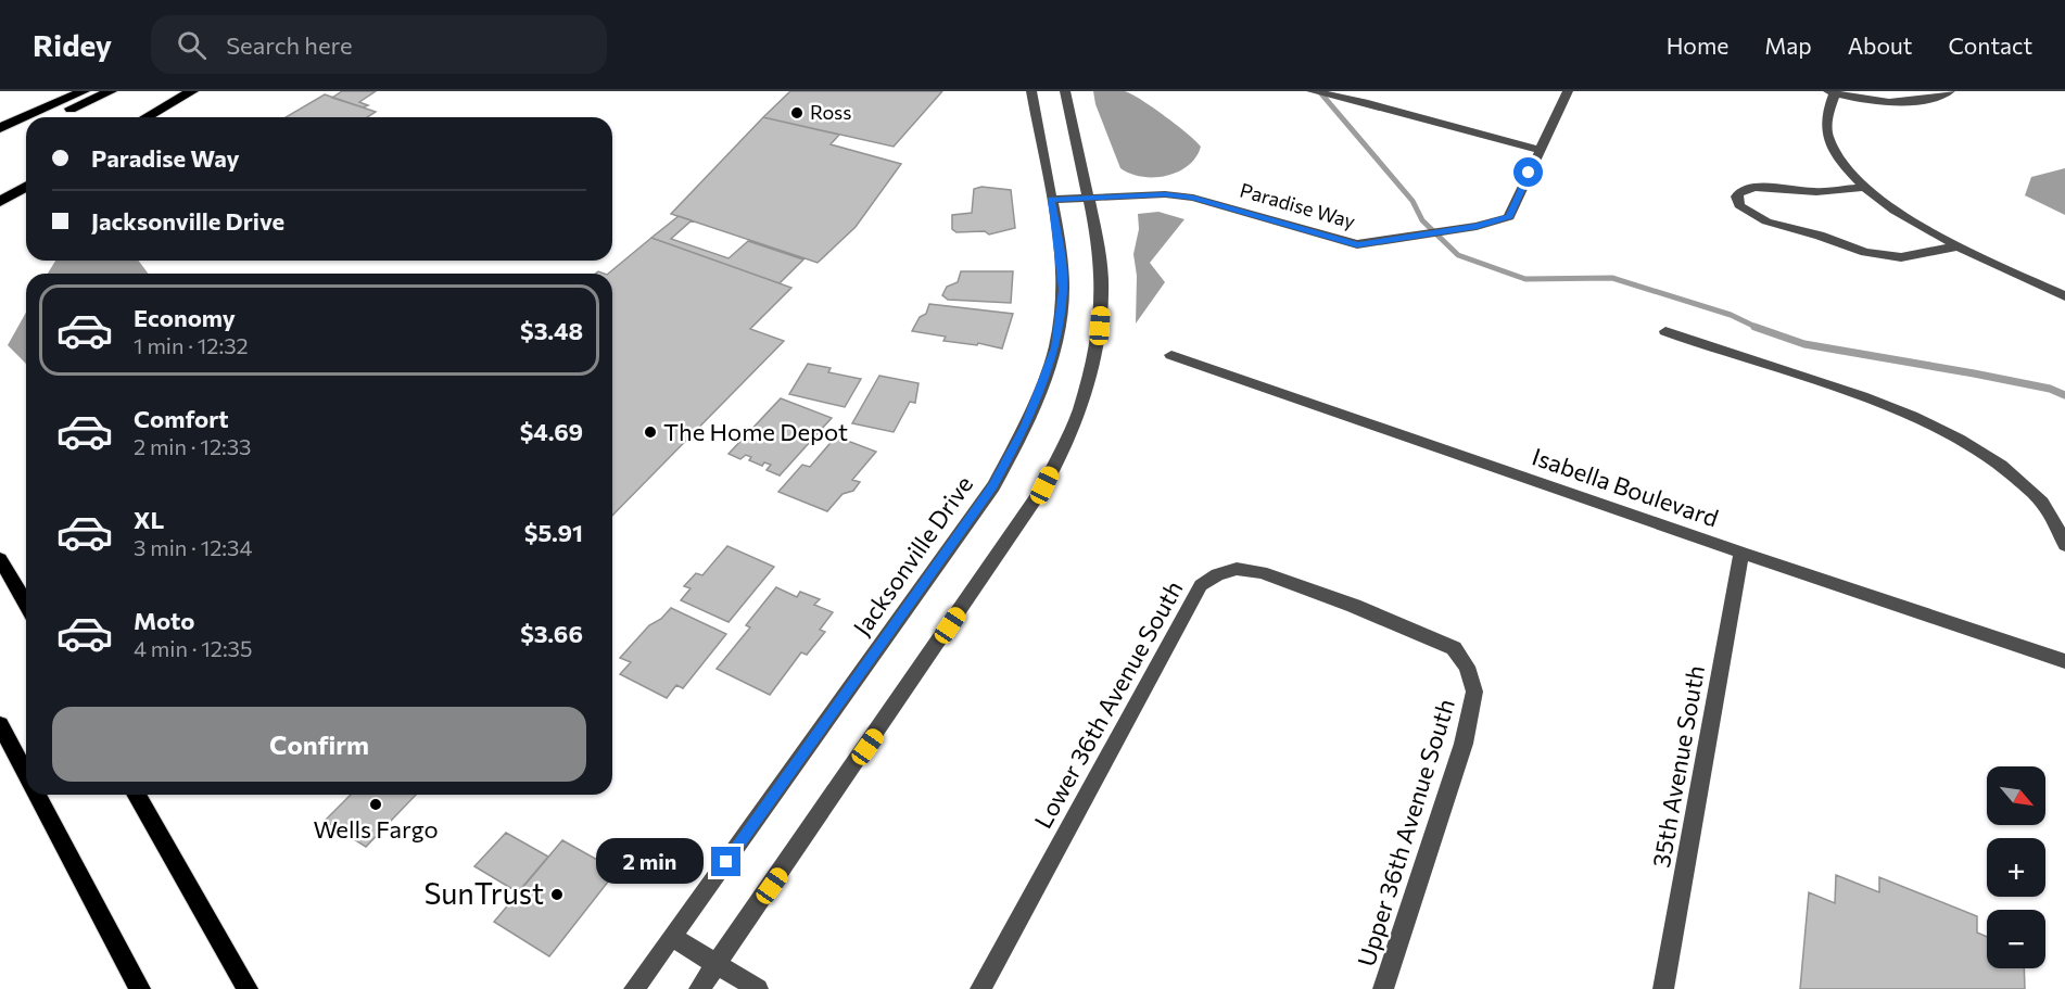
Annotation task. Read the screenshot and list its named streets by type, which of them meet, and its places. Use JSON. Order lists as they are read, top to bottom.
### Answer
{
  "streets": {
    "street": [
      "Paradise Way",
      "Isabella Boulevard",
      "Jacksonville Drive",
      "Lower 36th Avenue South",
      "35th Avenue South",
      "Upper 36th Avenue South"
    ]
  },
  "crossings": [
    ["Paradise Way", "Jacksonville Drive"],
    ["Isabella Boulevard", "35th Avenue South"],
    ["Lower 36th Avenue South", "Upper 36th Avenue South"]
  ],
  "places": [
    "Ross",
    "The Home Depot",
    "Wells Fargo",
    "SunTrust"
  ],
  "north": "bottom right",
  "page": {
    "header": "Ridey",
    "search": "Search here",
    "nav": [
      "Home",
      "Map",
      "About",
      "Contact"
    ],
    "banner": ["Paradise Way", "Jacksonville Drive"],
    "list": [
      {
        "name": "Economy",
        "note": "1 min · 12:32",
        "value": "$3.48"
      },
      {
        "name": "Comfort",
        "note": "2 min · 12:33",
        "value": "$4.69"
      },
      {
        "name": "XL",
        "note": "3 min · 12:34",
        "value": "$5.91"
      },
      {
        "name": "Moto",
        "note": "4 min · 12:35",
        "value": "$3.66"
      }
    ],
    "buttons": "Confirm",
    "map_buttons": ["+", "−"],
    "bubble": "2 min"
  }
}
